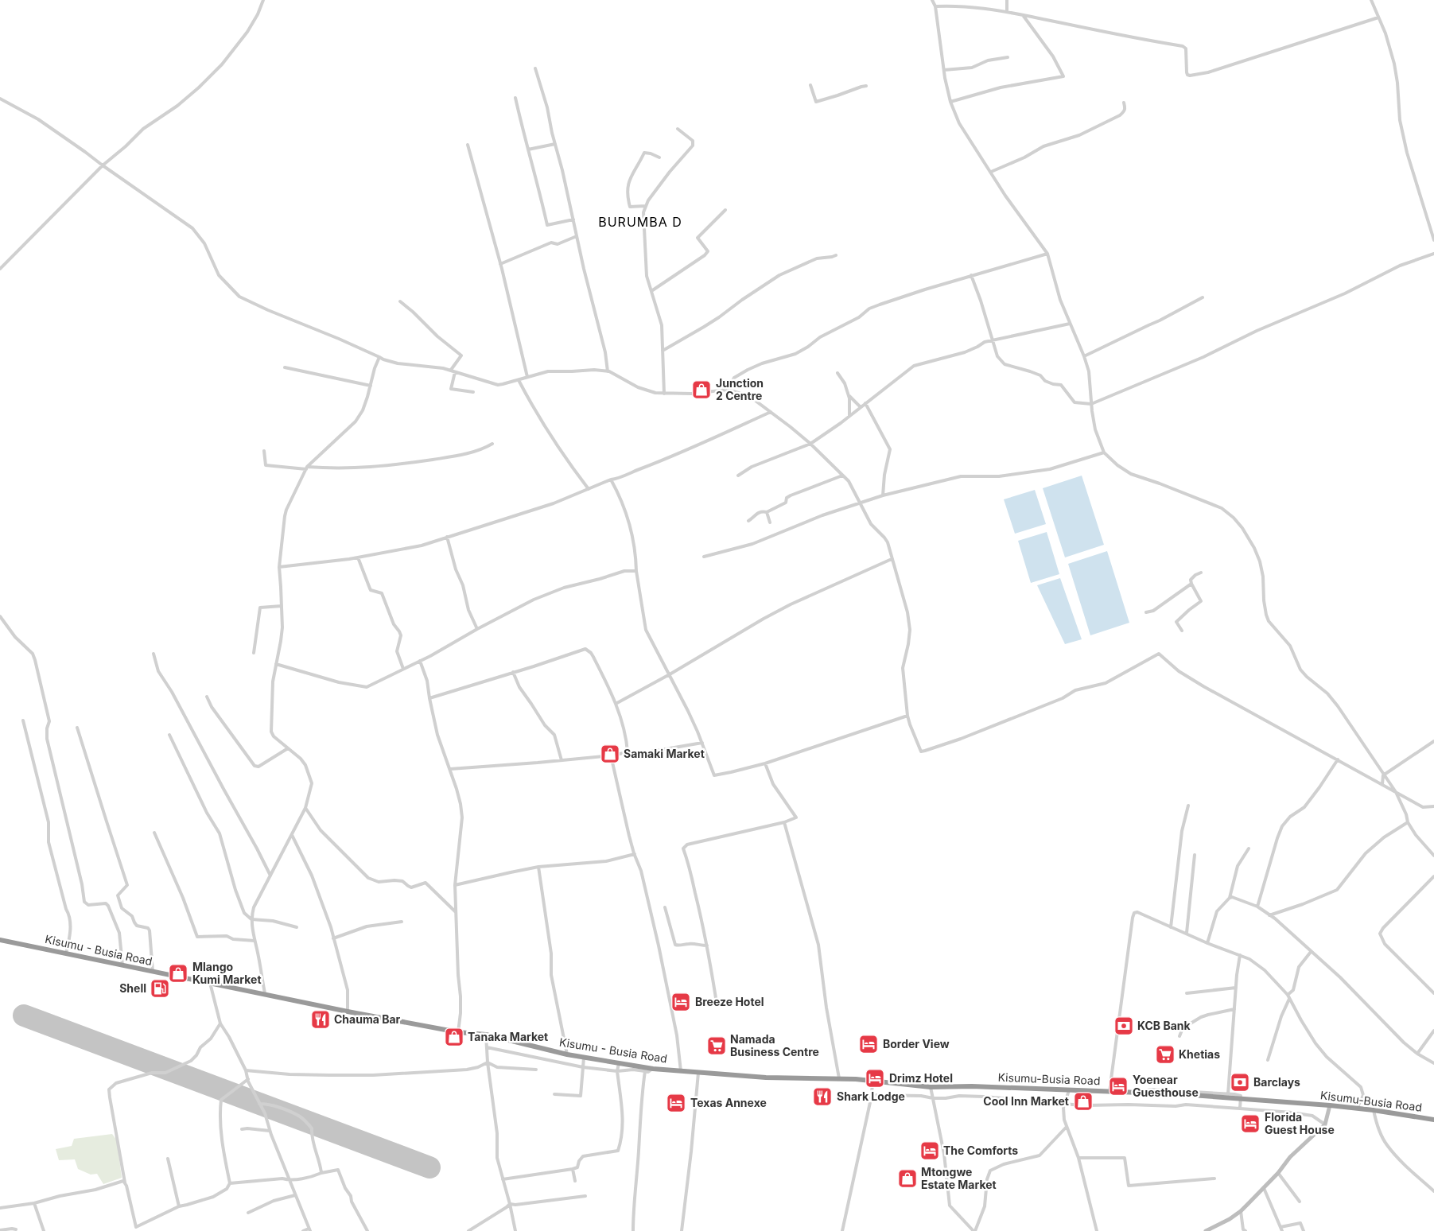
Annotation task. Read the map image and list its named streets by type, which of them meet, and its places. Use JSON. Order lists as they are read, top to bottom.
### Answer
{
  "streets": {
    "highway": ["Kisumu - Busia Road", "Kisumu-Busia Road"]
  },
  "crossings": [
    ["Kisumu - Busia Road", "Kisumu-Busia Road"]
  ],
  "districts": ["BURUMBA D"],
  "places": {
    "shop": [
      "Junction 2 Centre",
      "Samaki Market",
      "Mlango Kumi Market",
      "Tanaka Market",
      "Cool Inn Market",
      "Mtongwe Estate Market"
    ],
    "fuel station": ["Shell"],
    "hotel": [
      "Breeze Hotel",
      "Border View",
      "Drimz Hotel",
      "Yoenear Guesthouse",
      "Texas Annexe",
      "Florida Guest House",
      "The Comforts"
    ],
    "restaurant": ["Chauma Bar", "Shark Lodge"],
    "bank": ["KCB Bank", "Barclays"],
    "supermarket": ["Namada Business Centre", "Khetias"]
  }
}
